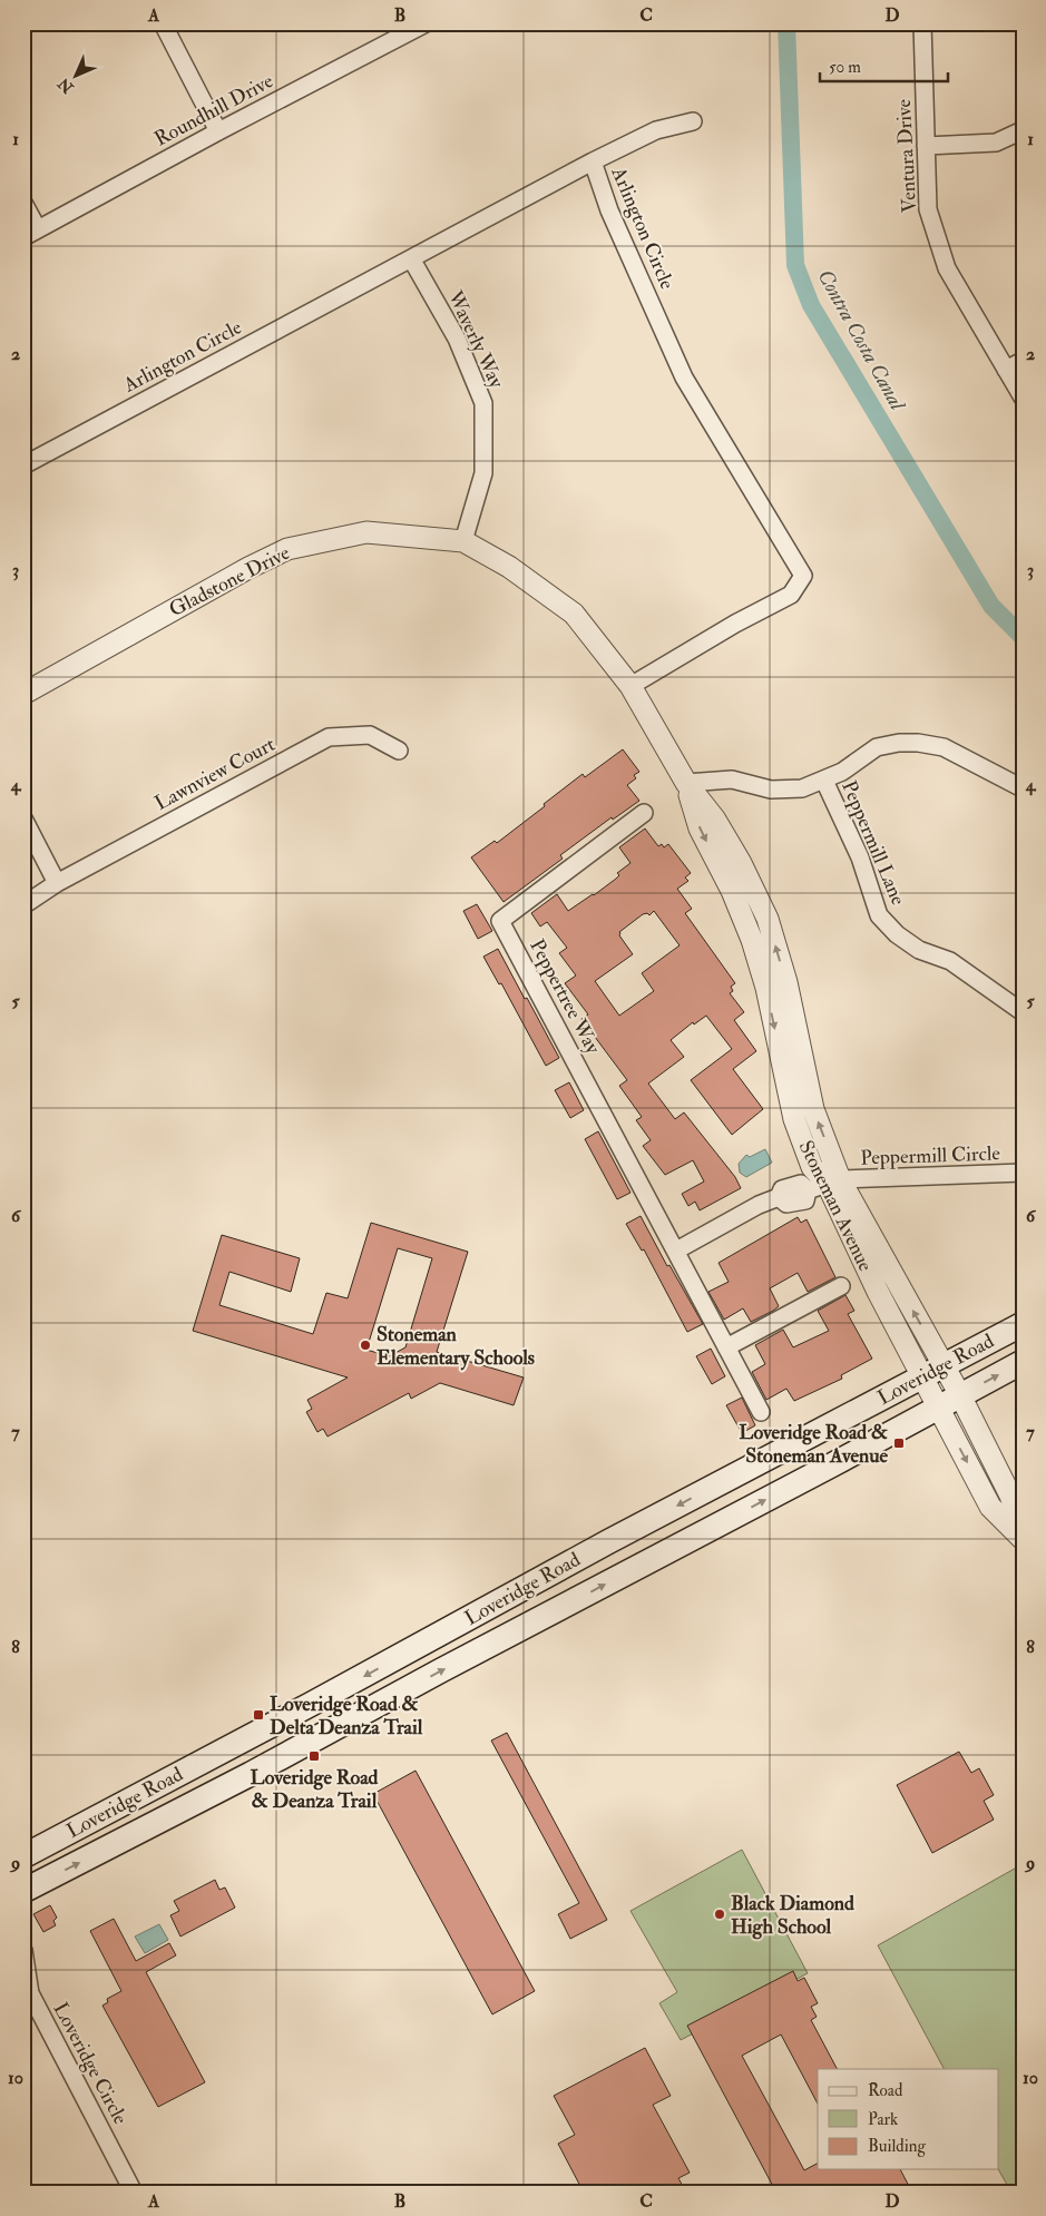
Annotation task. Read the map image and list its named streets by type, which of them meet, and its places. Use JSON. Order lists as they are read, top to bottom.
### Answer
{
  "streets": {
    "main road": ["Loveridge Road"],
    "street": [
      "Roundhill Drive",
      "Ventura Drive",
      "Arlington Circle",
      "Waverly Way",
      "Gladstone Drive",
      "Lawnview Court",
      "Peppermill Lane",
      "Peppertree Way",
      "Peppermill Circle",
      "Stoneman Avenue",
      "Loveridge Circle"
    ]
  },
  "crossings": [
    ["Arlington Circle", "Waverly Way"],
    ["Arlington Circle", "Gladstone Drive"],
    ["Arlington Circle", "Stoneman Avenue"],
    ["Waverly Way", "Gladstone Drive"],
    ["Gladstone Drive", "Stoneman Avenue"],
    ["Peppermill Circle", "Stoneman Avenue"],
    ["Stoneman Avenue", "Loveridge Road"]
  ],
  "water": ["Contra Costa Canal"],
  "places": {
    "other": ["Stoneman Elementary Schools", "Black Diamond High School"],
    "transit": ["Loveridge Road & Stoneman Avenue", "Loveridge Road & Delta Deanza Trail", "Loveridge Road & Deanza Trail"]
  },
  "legend": ["Road", "Park", "Building"],
  "scale_bar": "50 m",
  "north": "bottom left",
  "grid": {
    "columns": [
      "A",
      "B",
      "C",
      "D"
    ],
    "rows": [
      "1",
      "2",
      "3",
      "4",
      "5",
      "6",
      "7",
      "8",
      "9",
      "10"
    ]
  }
}
